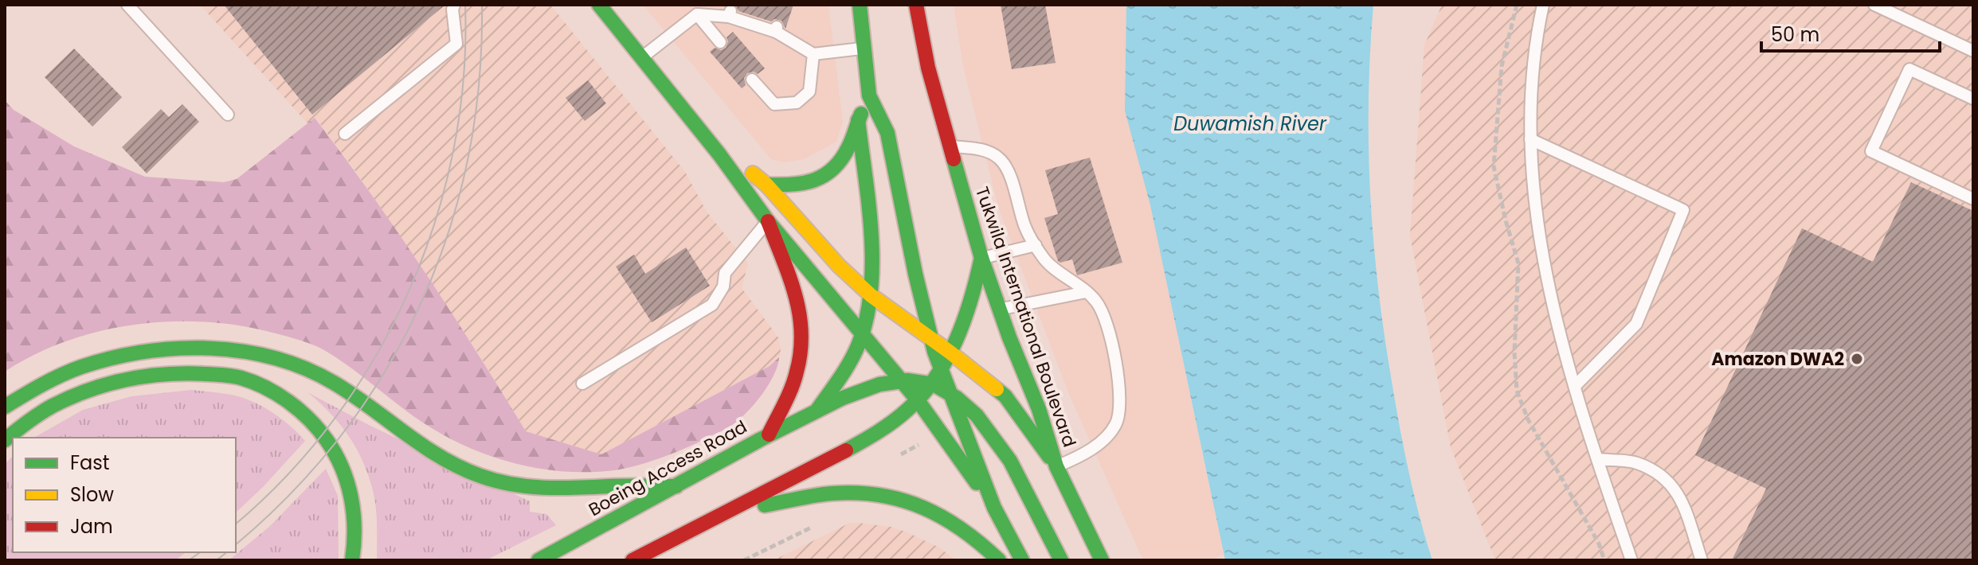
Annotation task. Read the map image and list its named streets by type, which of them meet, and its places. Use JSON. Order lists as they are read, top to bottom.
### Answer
{
  "streets": {
    "main road": ["Tukwila International Boulevard", "Boeing Access Road"]
  },
  "water": ["Duwamish River"],
  "places": ["Amazon DWA2"],
  "legend": ["Fast", "Slow", "Jam"],
  "scale_bar": "50 m"
}
